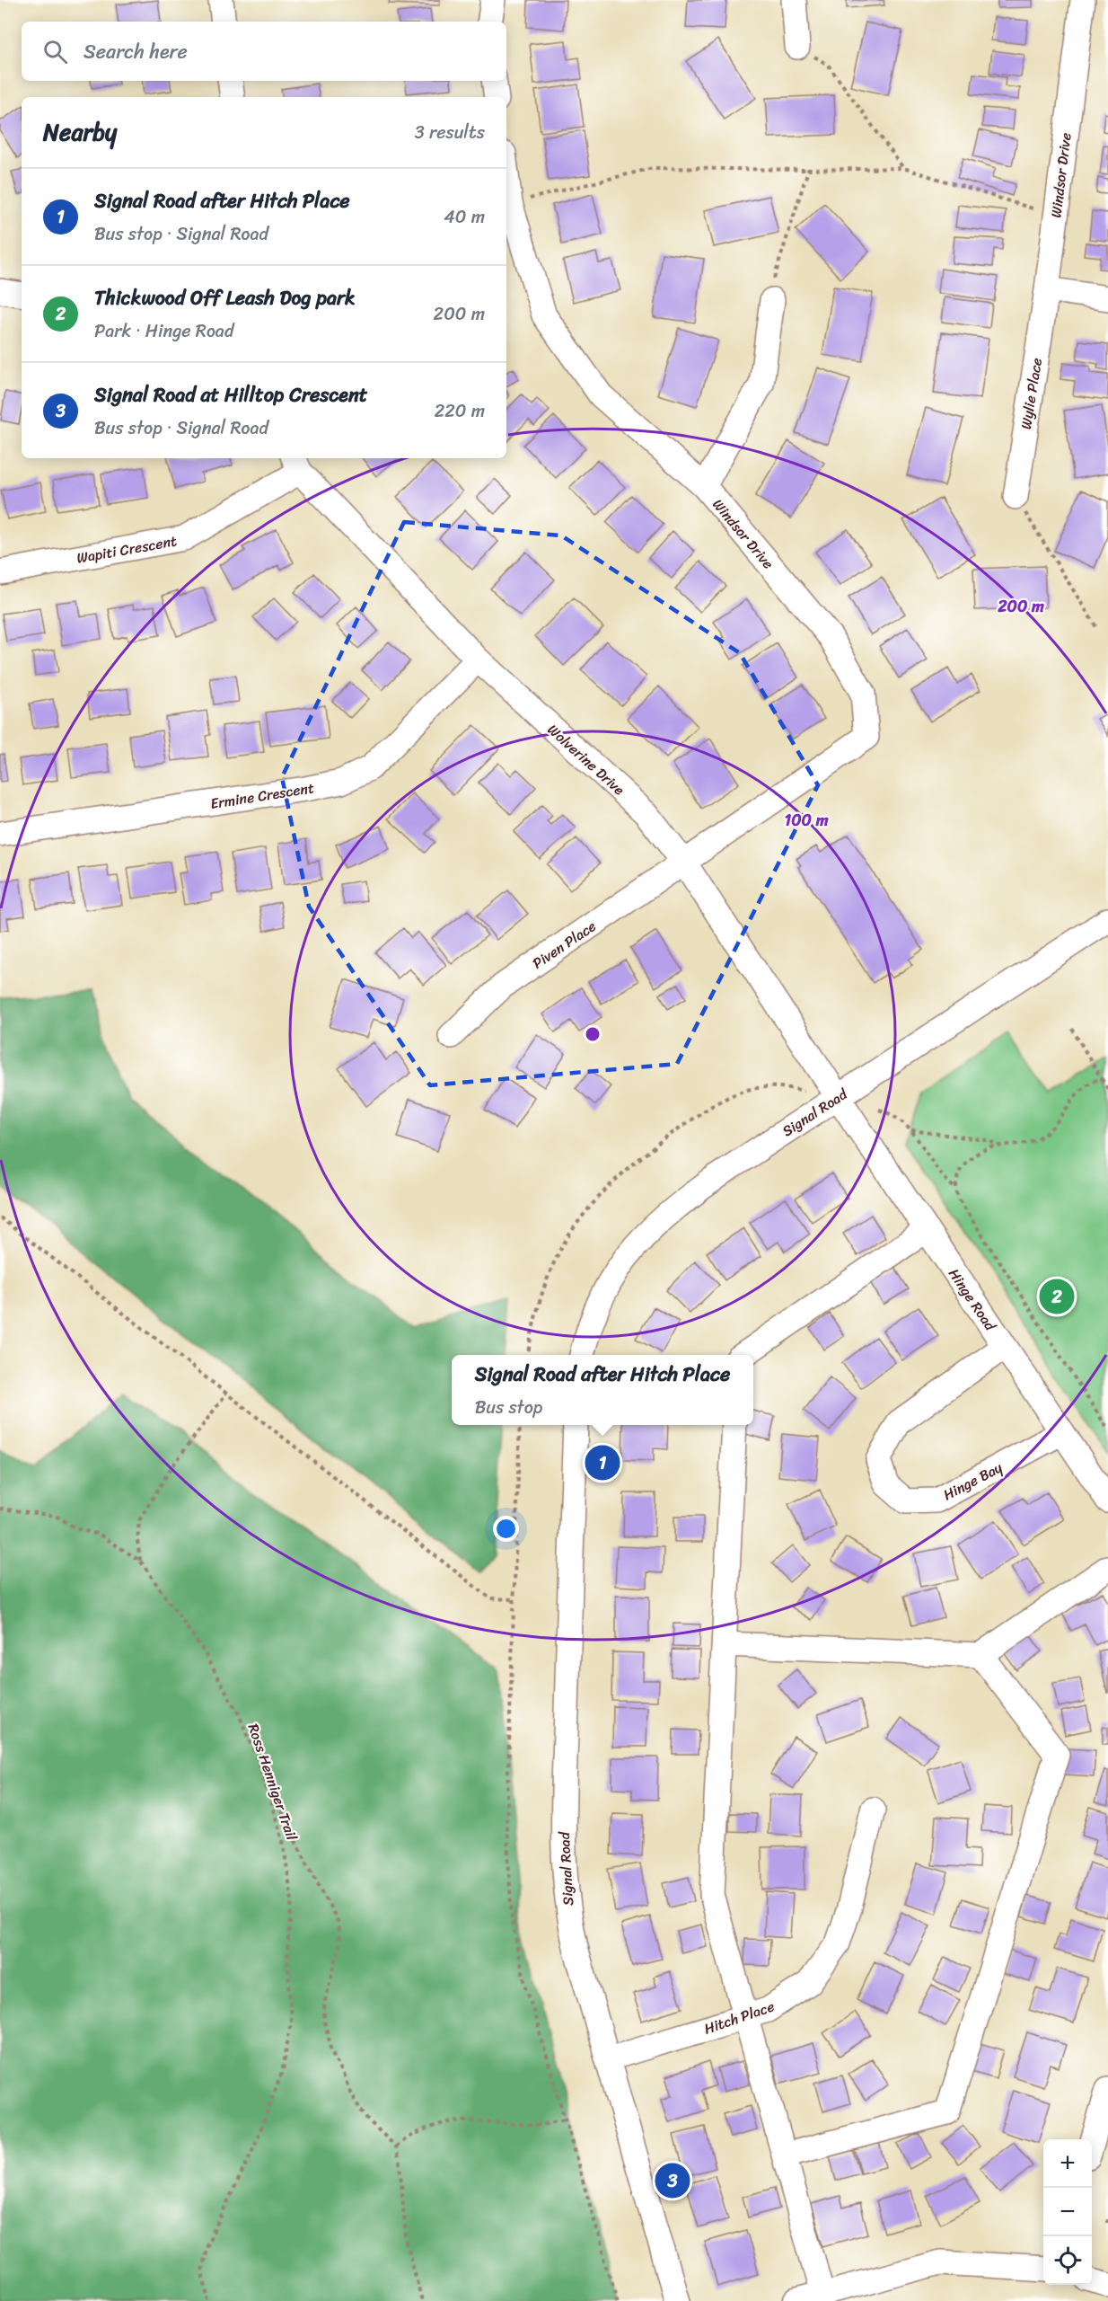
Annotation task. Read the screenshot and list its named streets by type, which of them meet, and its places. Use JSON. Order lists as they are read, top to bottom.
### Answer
{
  "streets": {
    "street": [
      "Windsor Drive",
      "Wylie Place",
      "Wapiti Crescent",
      "Wolverine Drive",
      "Ermine Crescent",
      "Piven Place",
      "Signal Road",
      "Hinge Road",
      "Hinge Bay",
      "Hitch Place"
    ],
    "path": ["Ross Henniger Trail"]
  },
  "crossings": [
    ["Windsor Drive", "Wylie Place"],
    ["Windsor Drive", "Wolverine Drive"],
    ["Windsor Drive", "Piven Place"],
    ["Wapiti Crescent", "Wolverine Drive"],
    ["Wolverine Drive", "Ermine Crescent"],
    ["Wolverine Drive", "Piven Place"],
    ["Wolverine Drive", "Signal Road"],
    ["Wolverine Drive", "Hinge Road"],
    ["Signal Road", "Hinge Road"],
    ["Signal Road", "Hitch Place"],
    ["Hinge Road", "Hinge Bay"]
  ],
  "page": {
    "search": "Search here",
    "heading": ["Nearby", "3 results"],
    "list": [
      {
        "mark": "1",
        "name": "Signal Road after Hitch Place",
        "note": "Bus stop · Signal Road",
        "value": "40 m"
      },
      {
        "mark": "2",
        "name": "Thickwood Off Leash Dog park",
        "note": "Park · Hinge Road",
        "value": "200 m"
      },
      {
        "mark": "3",
        "name": "Signal Road at Hilltop Crescent",
        "note": "Bus stop · Signal Road",
        "value": "220 m"
      }
    ],
    "pins": ["2", "1", "3"],
    "popup": ["Signal Road after Hitch Place", "Bus stop"],
    "map_buttons": ["+", "−"]
  },
  "rings": ["200 m", "100 m"]
}
